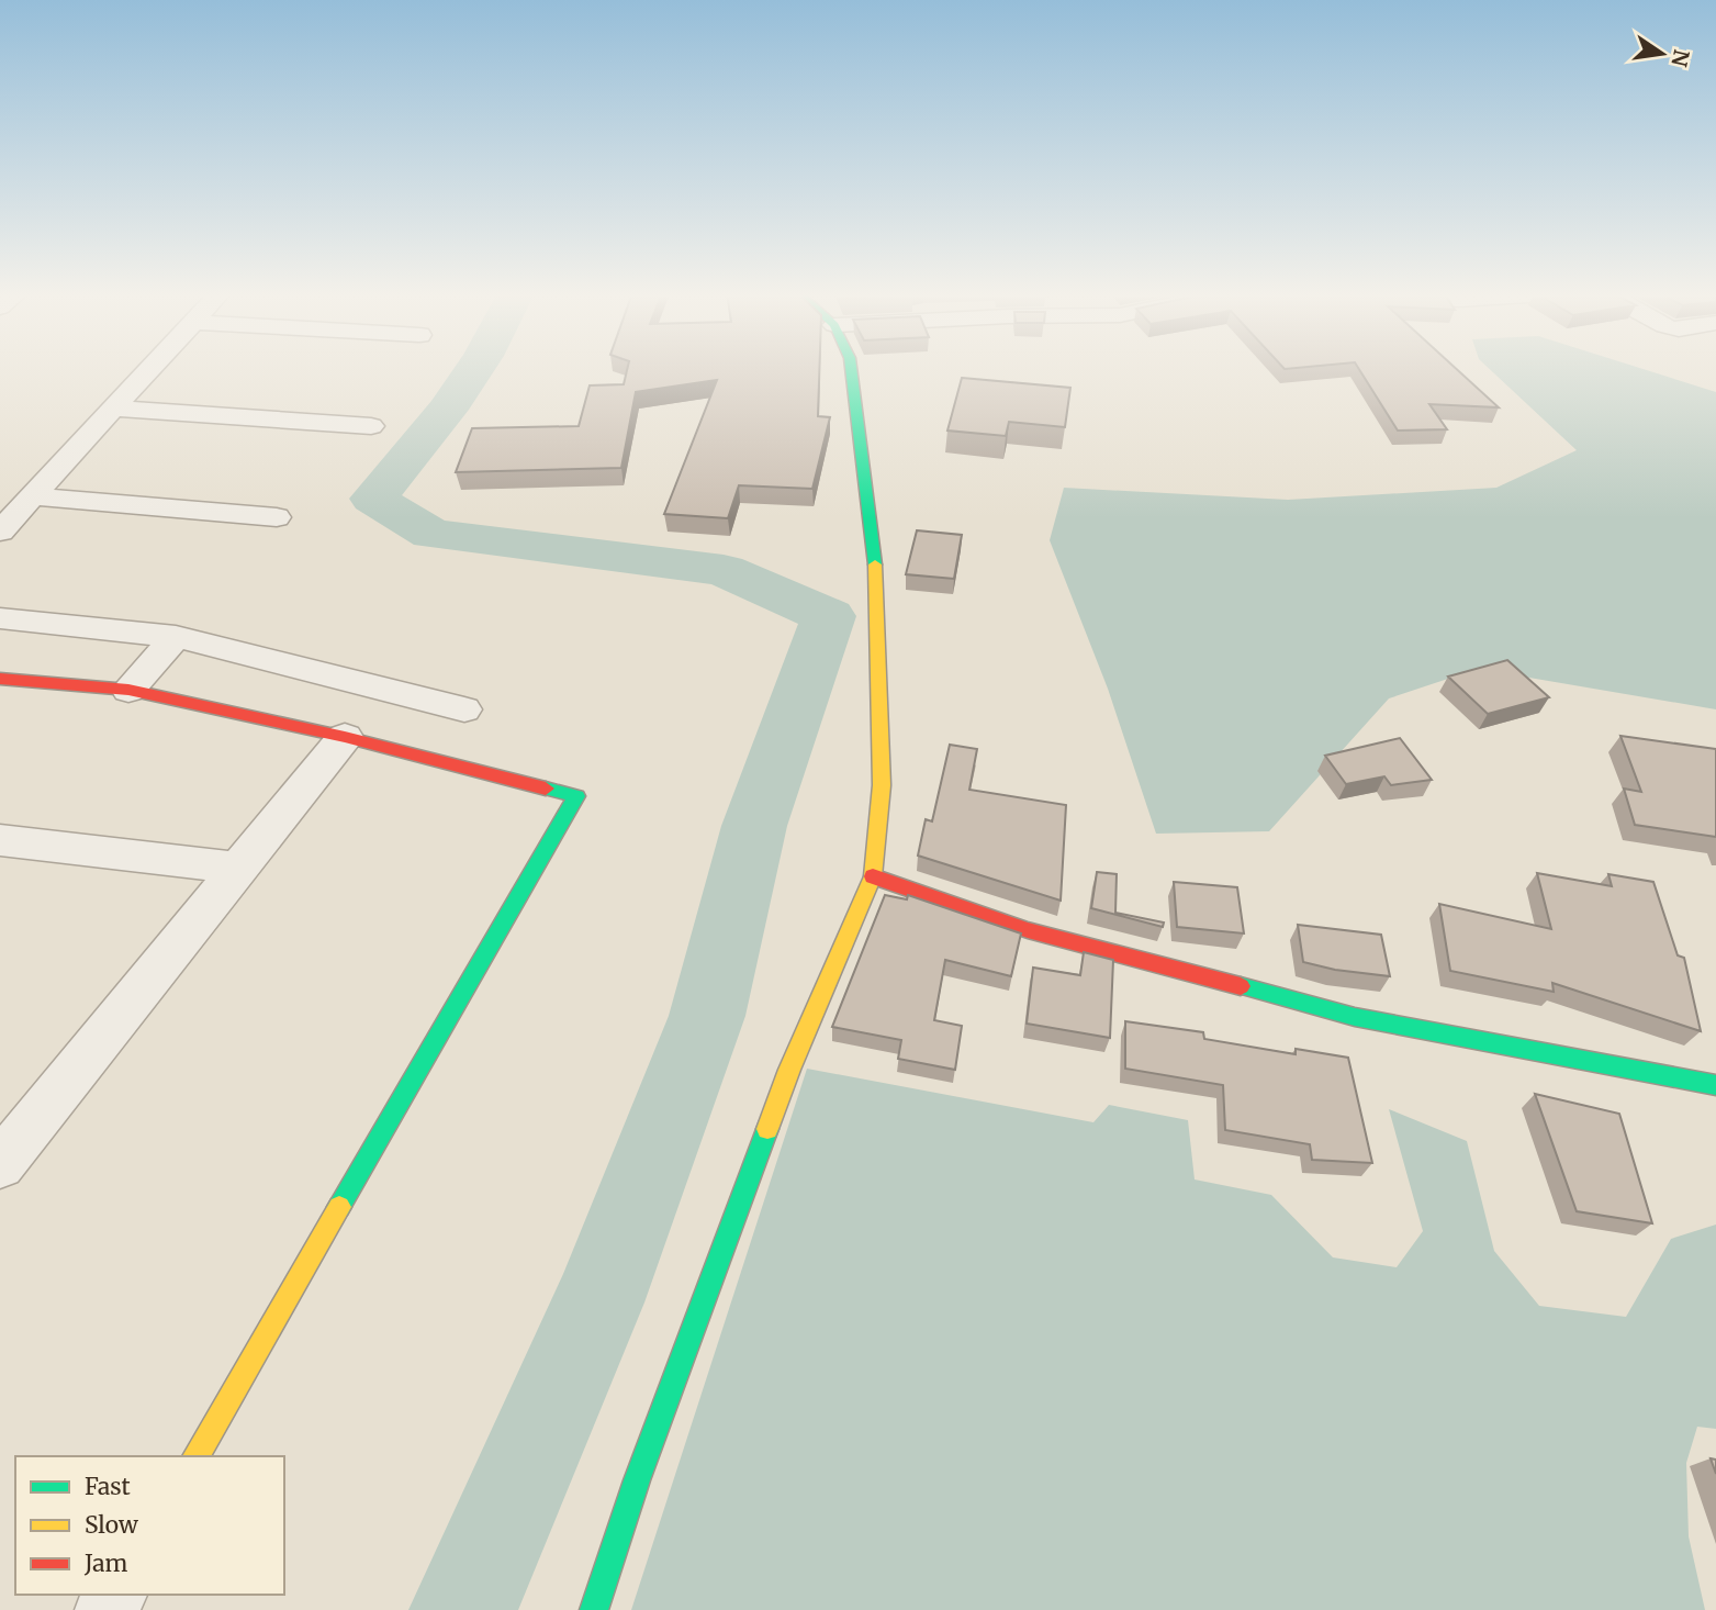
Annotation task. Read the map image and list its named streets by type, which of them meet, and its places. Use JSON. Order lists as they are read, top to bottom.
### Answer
{
  "legend": ["Fast", "Slow", "Jam"],
  "north": "right"
}
